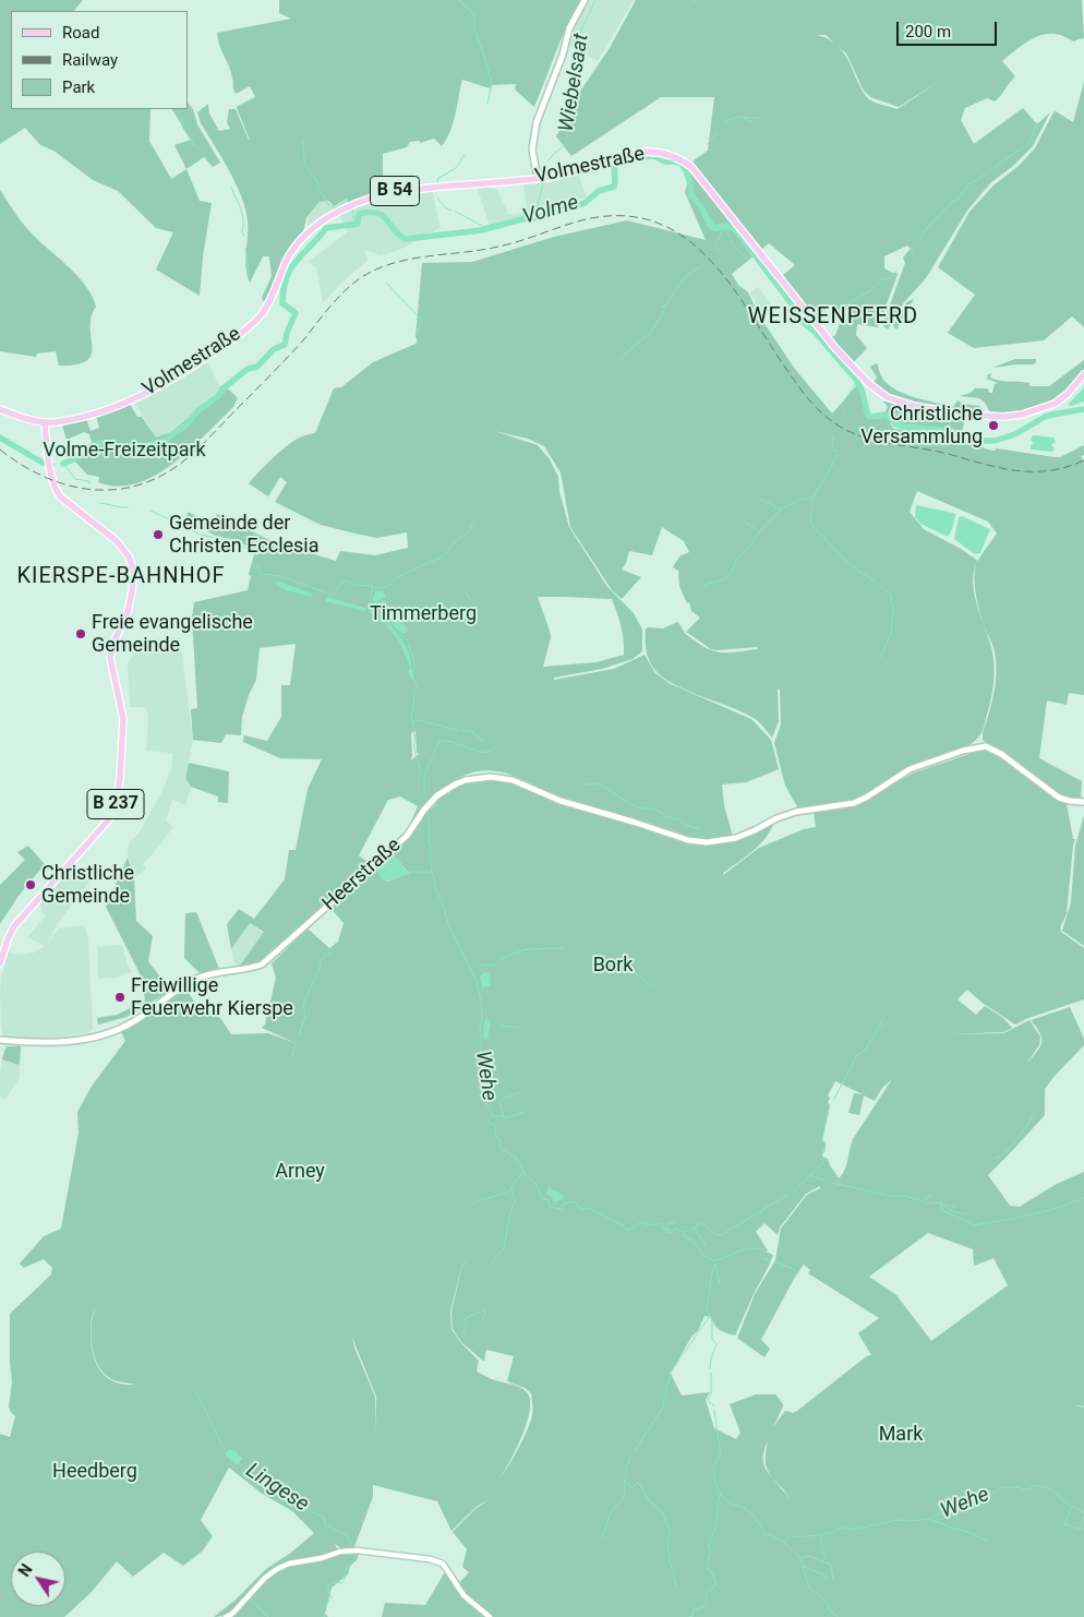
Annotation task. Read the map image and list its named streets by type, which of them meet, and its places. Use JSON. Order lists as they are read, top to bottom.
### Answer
{
  "streets": {
    "main road": [
      "Volmestraße",
      "B 54",
      "B 237",
      "Heerstraße"
    ]
  },
  "crossings": [
    ["Volmestraße", "B 237"]
  ],
  "districts": ["WEISSENPFERD", "KIERSPE-BAHNHOF"],
  "water": [
    "Wiebelsaat",
    "Volme",
    "Wehe",
    "Lingese"
  ],
  "parks": [
    "Volme-Freizeitpark",
    "Timmerberg",
    "Bork",
    "Arney",
    "Mark",
    "Heedberg"
  ],
  "places": [
    "Christliche Versammlung",
    "Gemeinde der Christen Ecclesia",
    "Freie evangelische Gemeinde",
    "Christliche Gemeinde",
    "Freiwillige Feuerwehr Kierspe"
  ],
  "legend": ["Road", "Railway", "Park"],
  "scale_bar": "200 m",
  "north": "top left"
}
